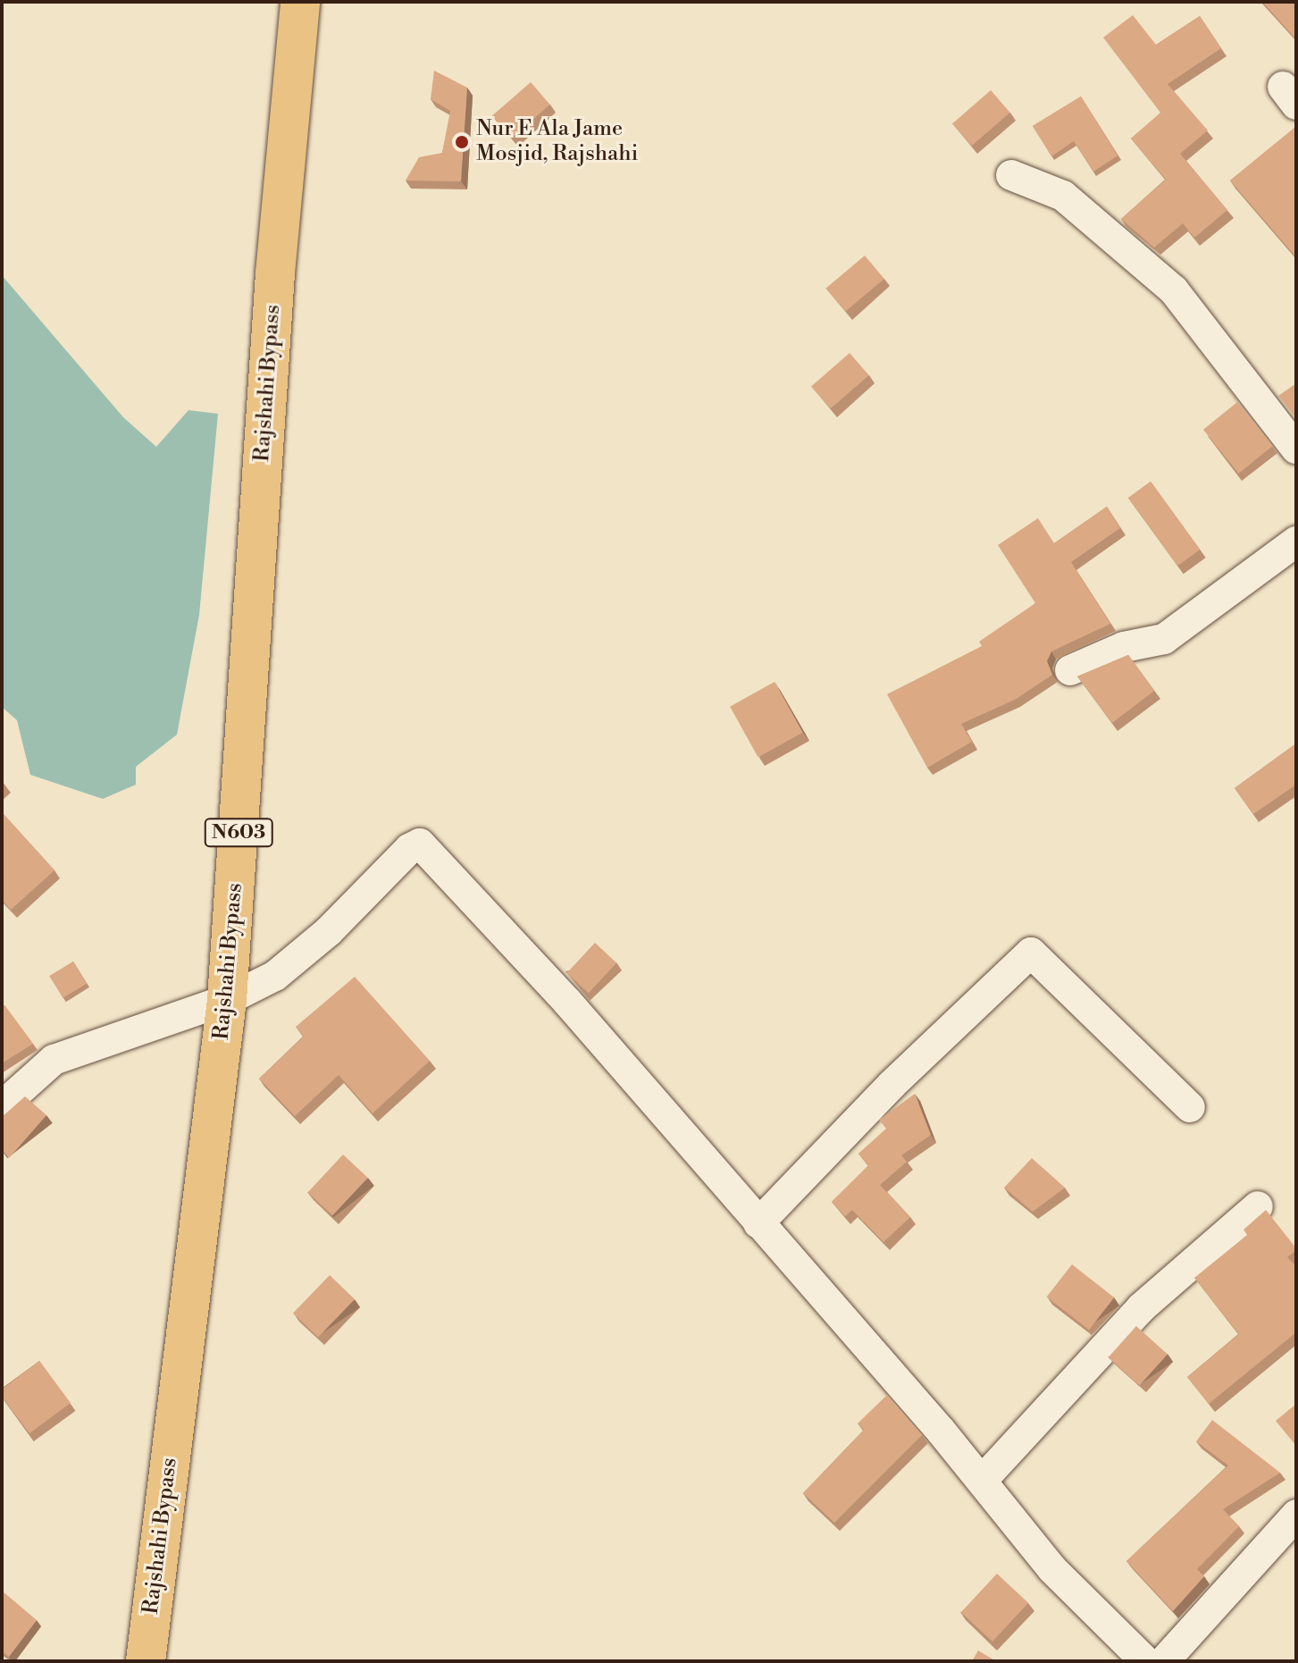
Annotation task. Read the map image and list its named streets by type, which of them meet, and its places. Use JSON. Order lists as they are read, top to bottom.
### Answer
{
  "streets": {
    "highway": ["Rajshahi Bypass", "N603"]
  },
  "places": ["Nur E Ala Jame Mosjid, Rajshahi"]
}
